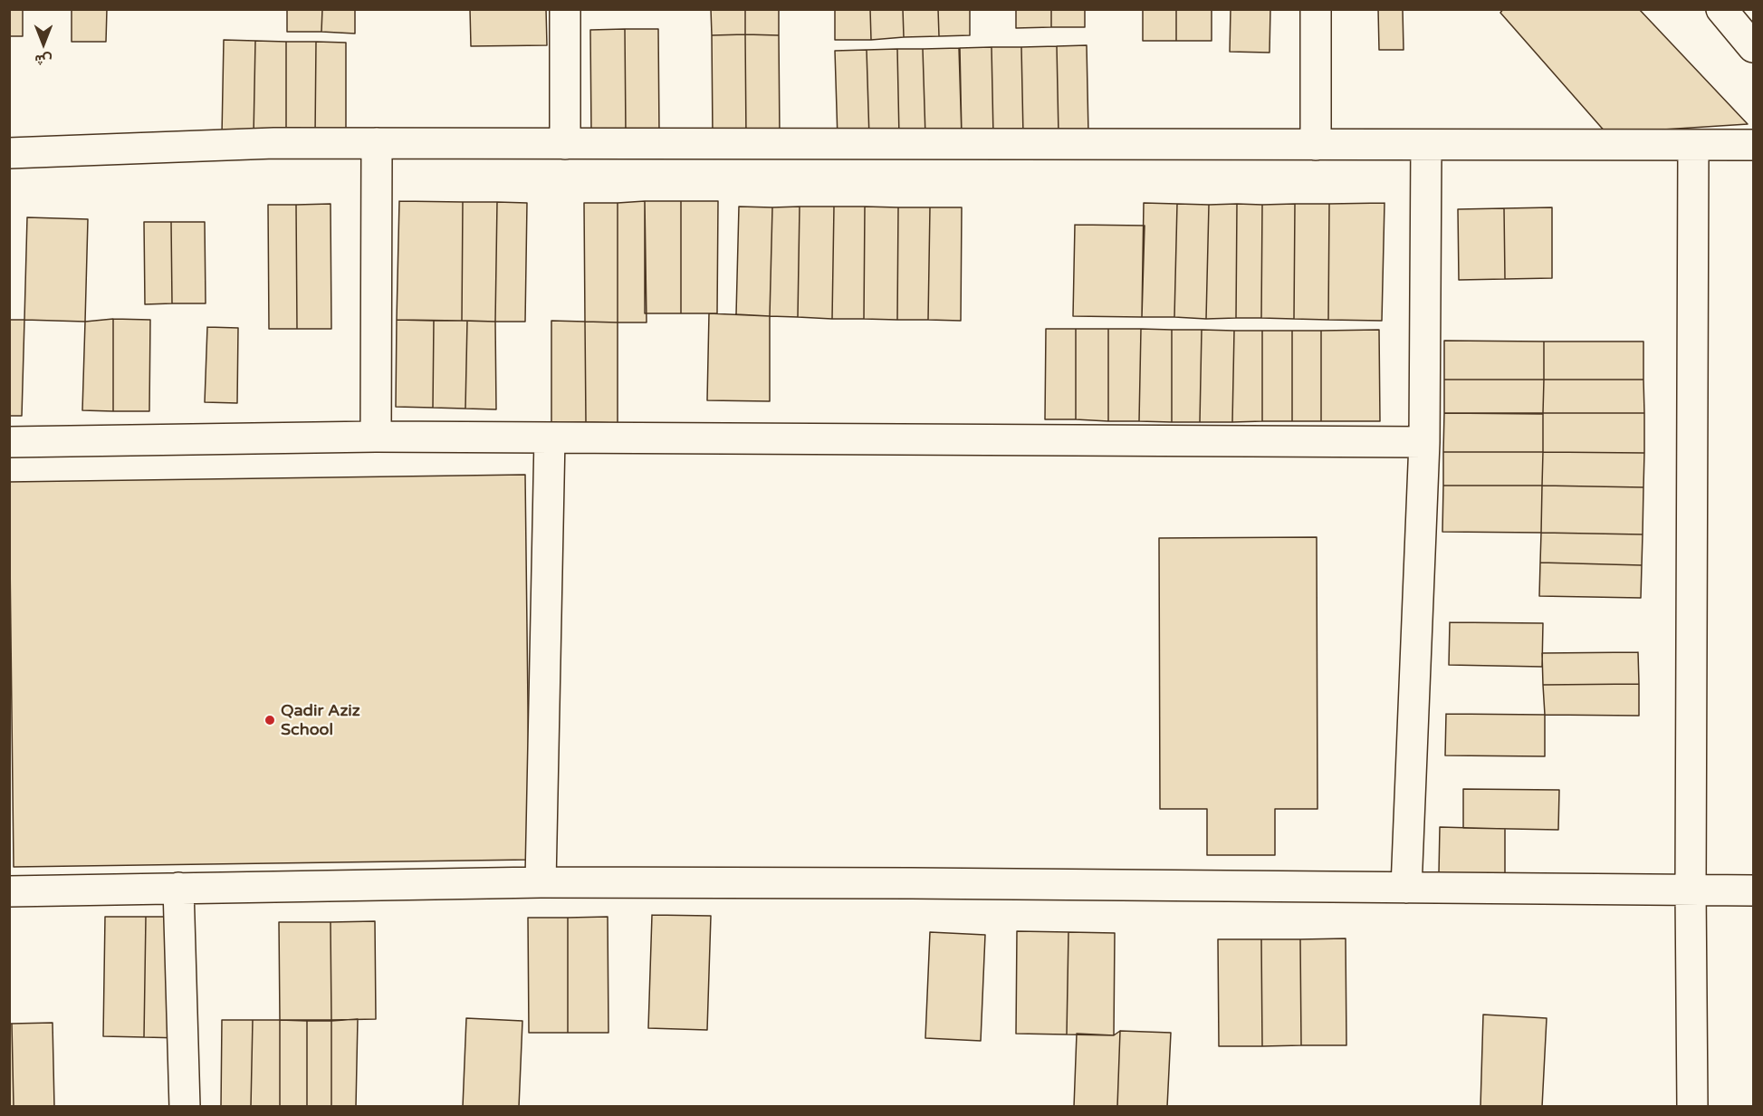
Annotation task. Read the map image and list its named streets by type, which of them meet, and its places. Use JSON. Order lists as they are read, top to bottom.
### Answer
{
  "places": ["Qadir Aziz School"],
  "north": "bottom"
}
